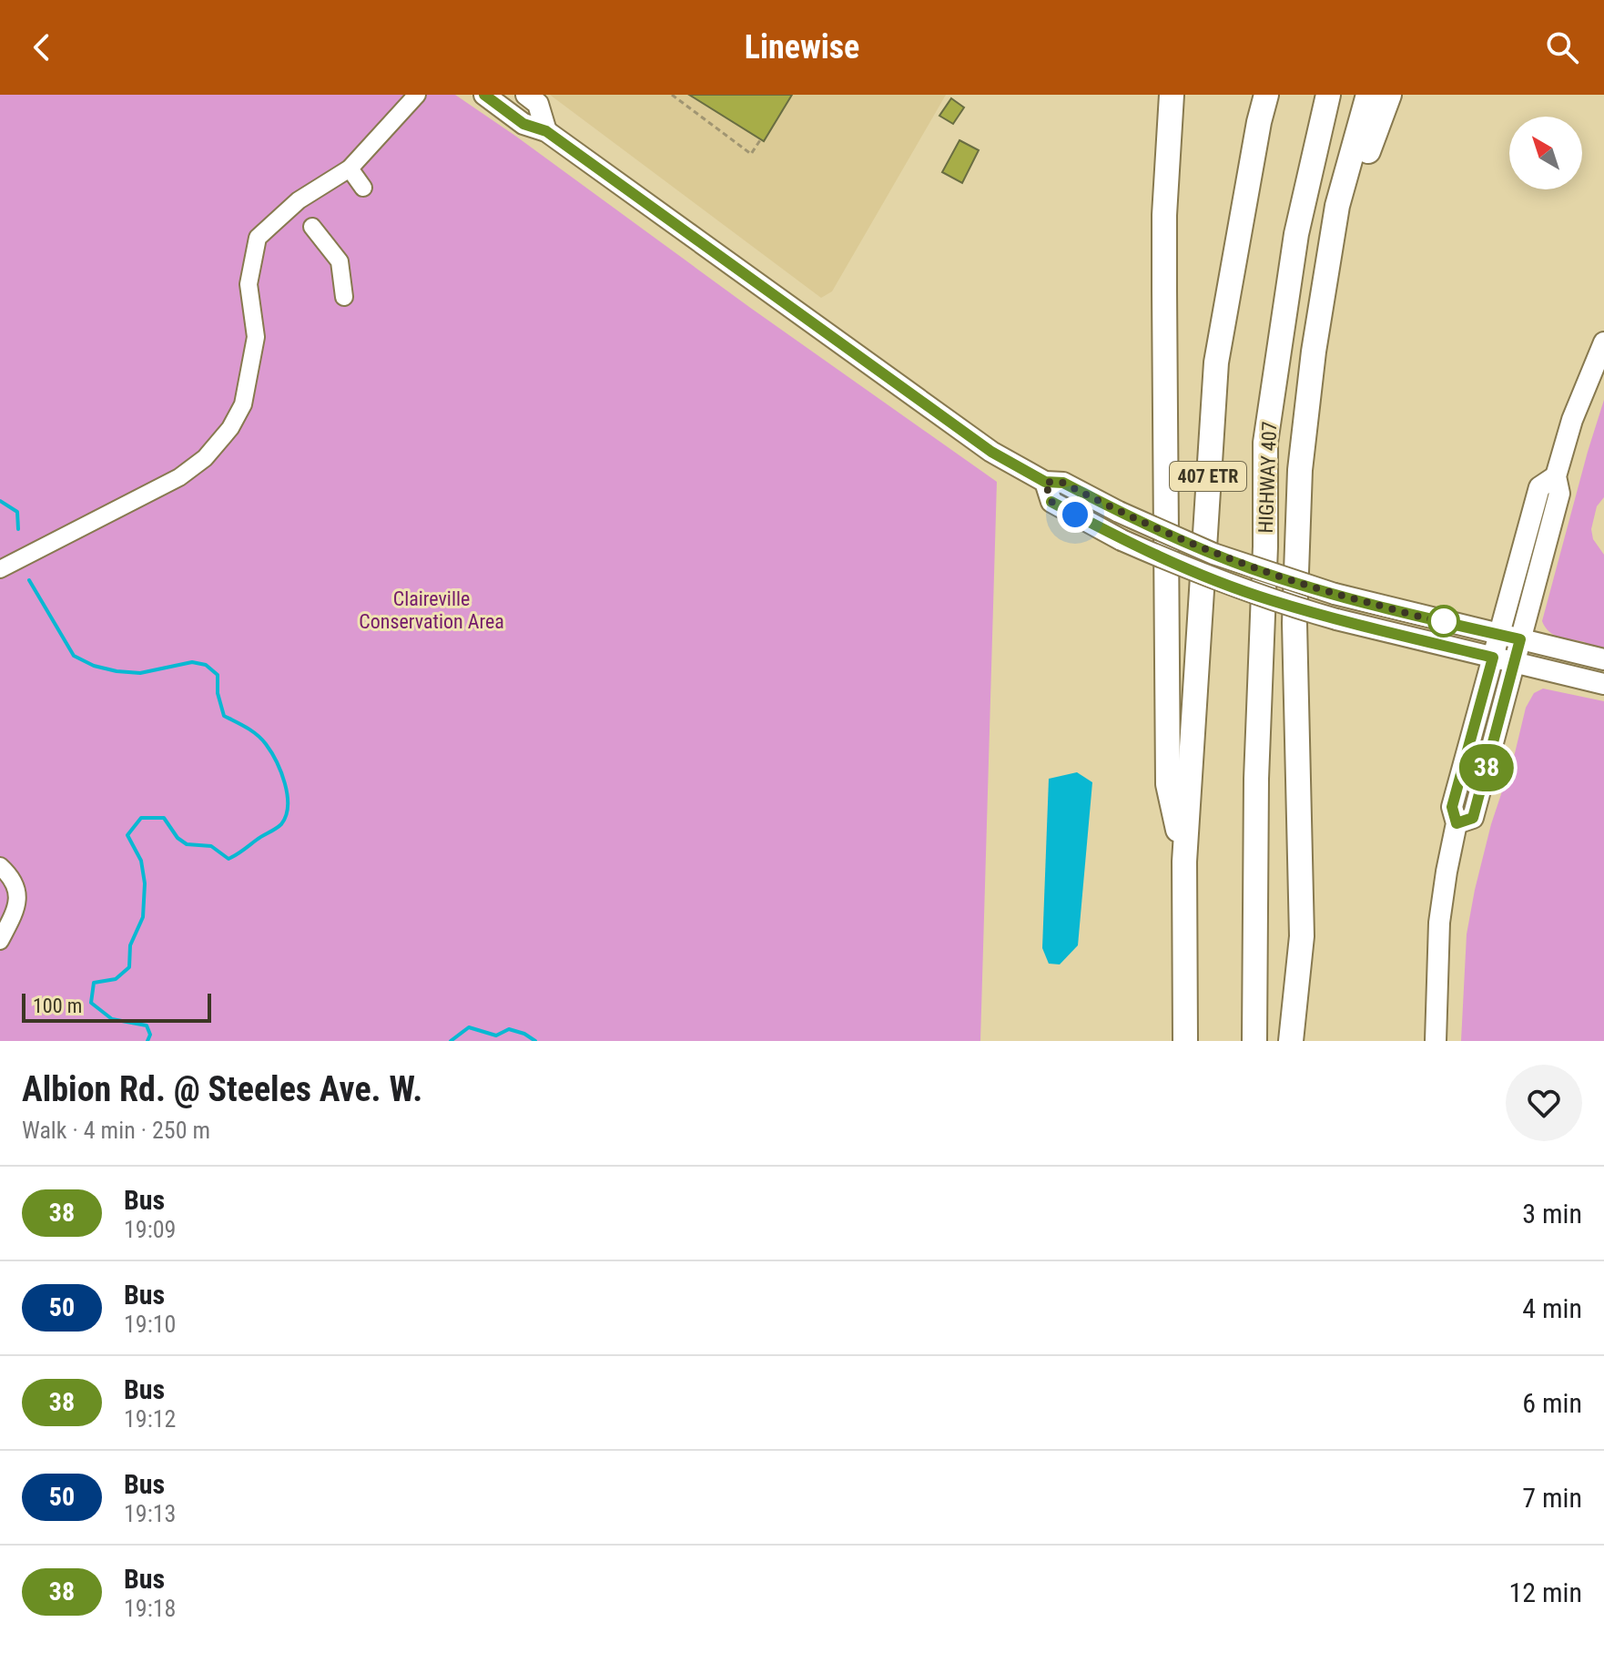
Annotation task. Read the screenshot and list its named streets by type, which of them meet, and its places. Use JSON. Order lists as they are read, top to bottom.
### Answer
{
  "streets": {
    "highway": ["407 ETR", "HIGHWAY 407"]
  },
  "parks": ["Claireville Conservation Area"],
  "lines": ["bus line 38"],
  "scale_bar": "100 m",
  "north": "top left",
  "page": {
    "header": "Linewise",
    "on_map": "38",
    "scale": "100 m",
    "heading": ["Albion Rd. @ Steeles Ave. W.", "Walk · 4 min · 250 m"],
    "list": [
      {
        "mark": "38",
        "name": "Bus",
        "note": "19:09",
        "value": "3 min"
      },
      {
        "mark": "50",
        "name": "Bus",
        "note": "19:10",
        "value": "4 min"
      },
      {
        "mark": "38",
        "name": "Bus",
        "note": "19:12",
        "value": "6 min"
      },
      {
        "mark": "50",
        "name": "Bus",
        "note": "19:13",
        "value": "7 min"
      },
      {
        "mark": "38",
        "name": "Bus",
        "note": "19:18",
        "value": "12 min"
      }
    ]
  }
}
